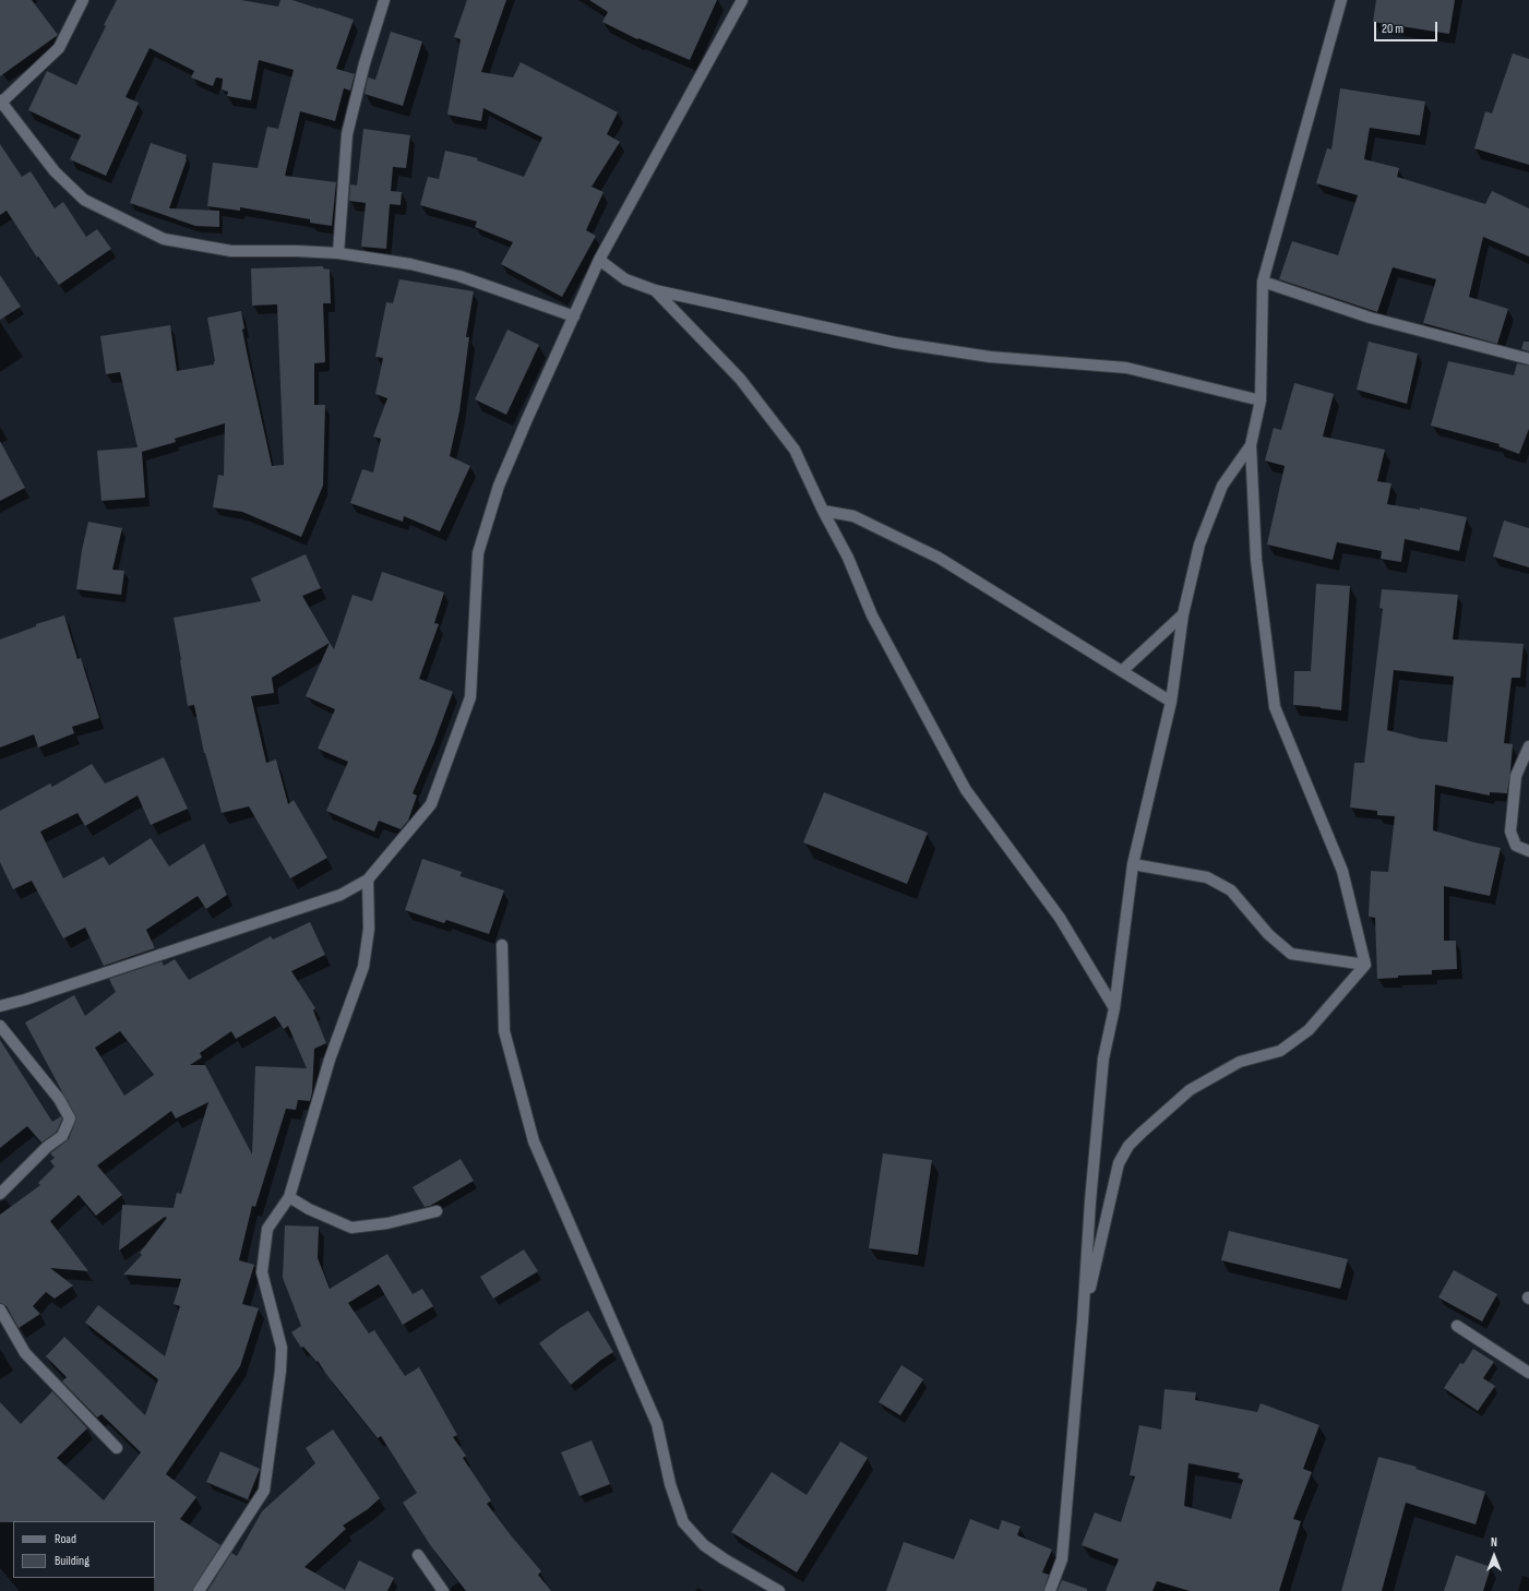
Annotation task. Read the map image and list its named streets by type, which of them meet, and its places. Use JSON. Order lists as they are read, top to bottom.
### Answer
{
  "legend": ["Road", "Building"],
  "scale_bar": "20 m",
  "north": "top"
}
